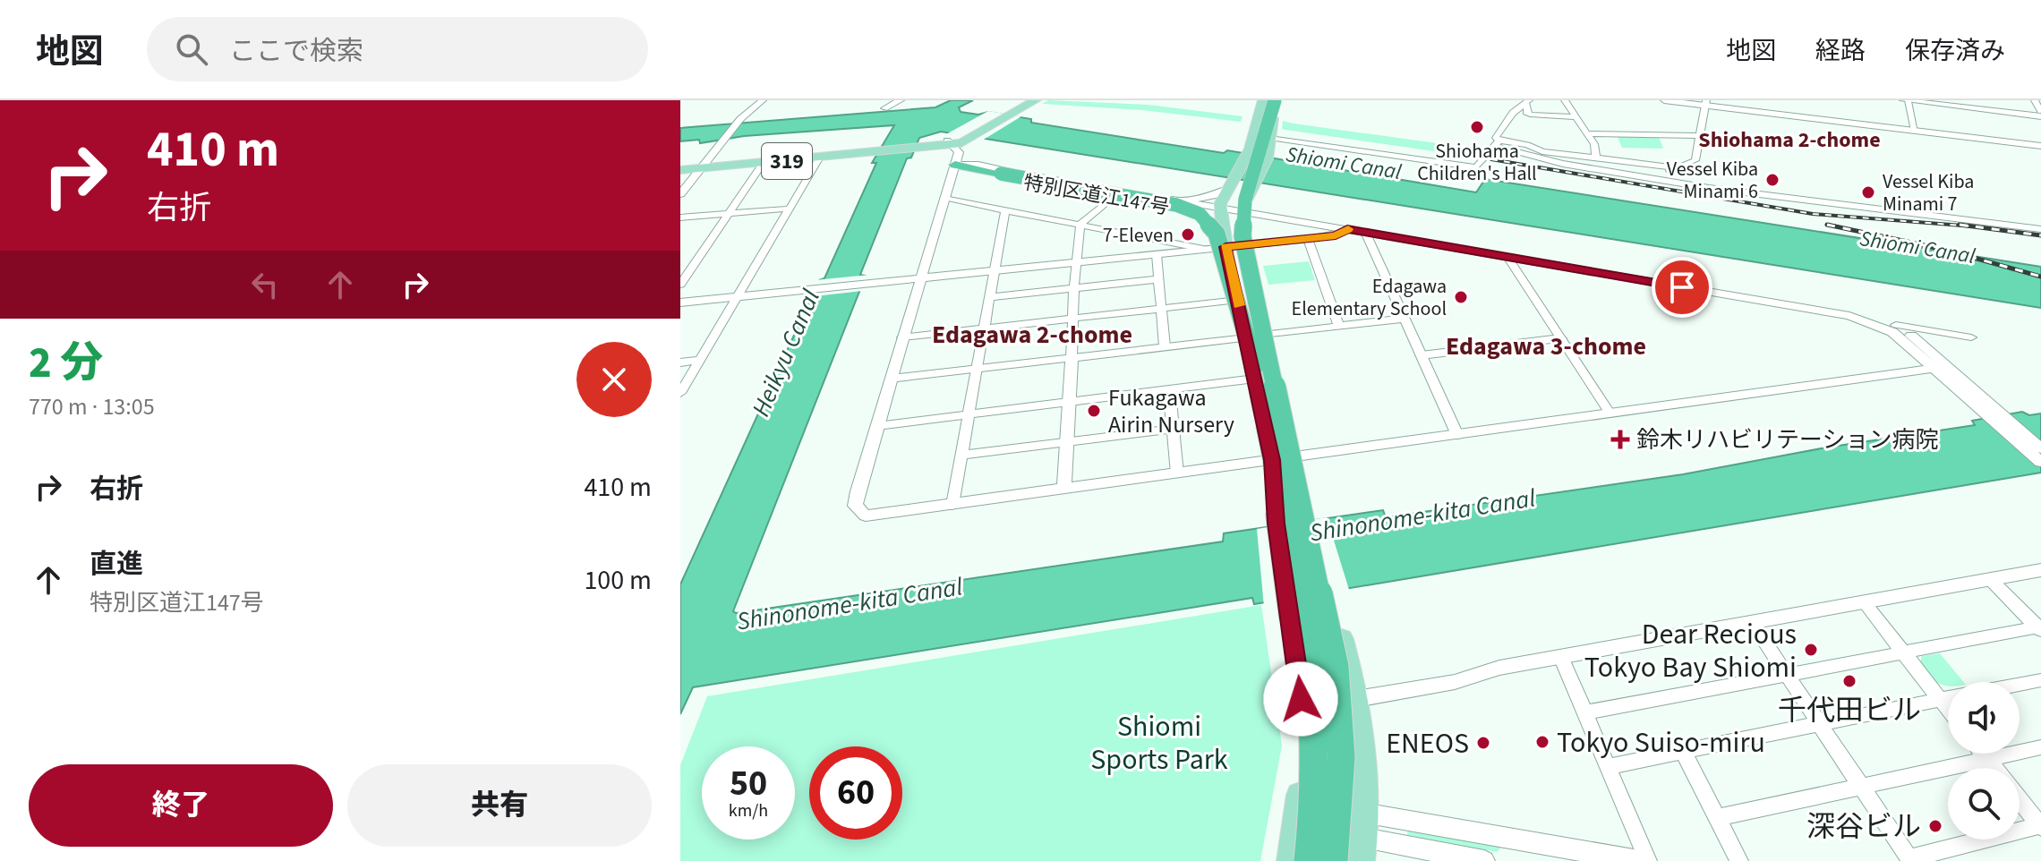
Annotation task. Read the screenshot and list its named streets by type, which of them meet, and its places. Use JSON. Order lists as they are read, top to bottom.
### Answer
{
  "streets": {
    "main road": ["319"],
    "street": ["特別区道江147号"]
  },
  "districts": ["Shiohama 2-chome", "Edagawa 2-chome", "Edagawa 3-chome"],
  "water": ["Shiomi Canal", "Heikyu Canal", "Shinonome-kita Canal"],
  "parks": ["Shiomi Sports Park"],
  "places": {
    "other": [
      "Shiohama Children's Hall",
      "Vessel Kiba Minami 6",
      "Vessel Kiba Minami 7",
      "7-Eleven",
      "Edagawa Elementary School",
      "Fukagawa Airin Nursery",
      "Dear Recious Tokyo Bay Shiomi",
      "千代田ビル",
      "Tokyo Suiso-miru",
      "ENEOS",
      "深谷ビル"
    ],
    "health": ["鈴木リハビリテーション病院"]
  },
  "page": {
    "header": "地図",
    "search": "ここで検索",
    "nav": ["地図", "経路", "保存済み"],
    "turn": ["410 m", "右折"],
    "heading": ["2 分", "770 m · 13:05"],
    "list": [
      {
        "name": "右折",
        "value": "410 m"
      },
      {
        "name": "直進",
        "note": "特別区道江147号",
        "value": "100 m"
      }
    ],
    "speed": "50 km/h",
    "limit": "60",
    "buttons": ["終了", "共有"]
  }
}
